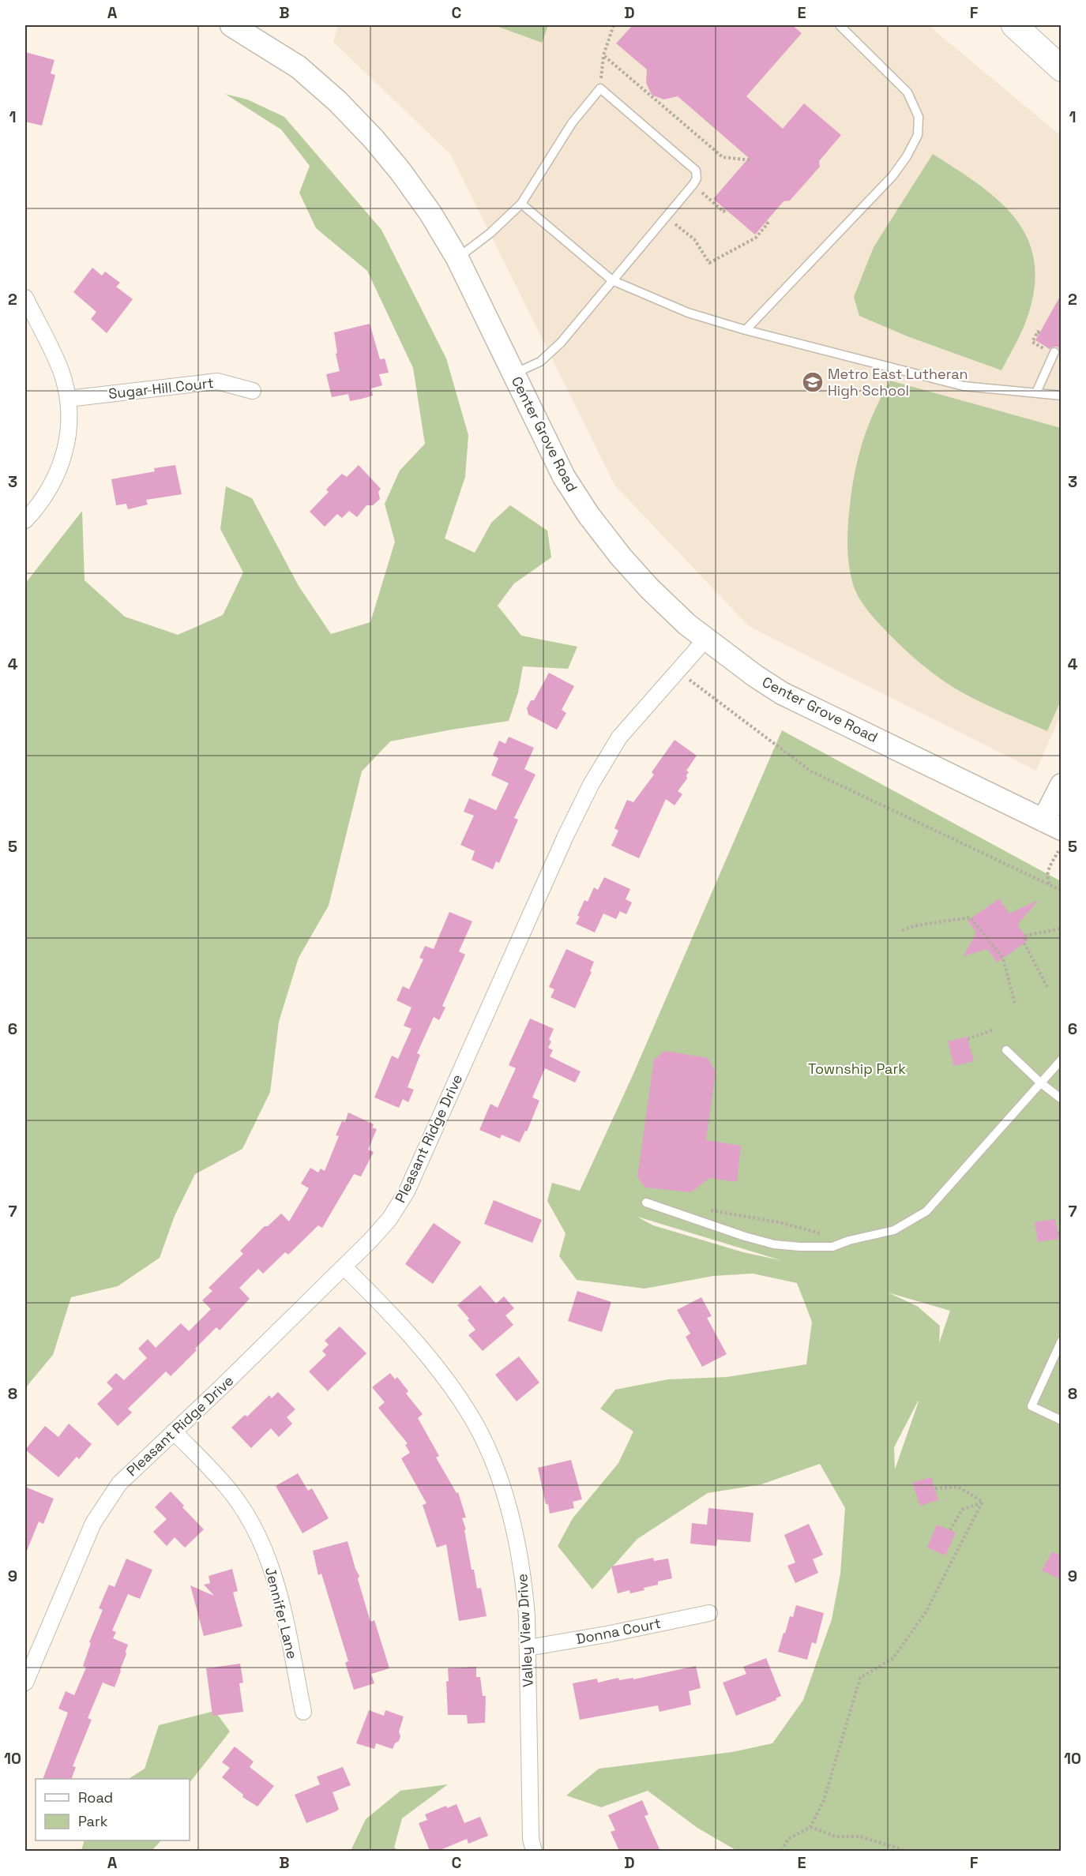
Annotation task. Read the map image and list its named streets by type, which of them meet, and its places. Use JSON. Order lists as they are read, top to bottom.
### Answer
{
  "streets": {
    "street": [
      "Sugar Hill Court",
      "Center Grove Road",
      "Pleasant Ridge Drive",
      "Jennifer Lane",
      "Valley View Drive",
      "Donna Court"
    ]
  },
  "crossings": [
    ["Center Grove Road", "Pleasant Ridge Drive"],
    ["Pleasant Ridge Drive", "Jennifer Lane"],
    ["Pleasant Ridge Drive", "Valley View Drive"],
    ["Valley View Drive", "Donna Court"]
  ],
  "parks": ["Township Park"],
  "places": {
    "school or university": ["Metro East Lutheran High School"]
  },
  "legend": ["Road", "Park"],
  "grid": {
    "columns": [
      "A",
      "B",
      "C",
      "D",
      "E",
      "F"
    ],
    "rows": [
      "1",
      "2",
      "3",
      "4",
      "5",
      "6",
      "7",
      "8",
      "9",
      "10"
    ]
  }
}
